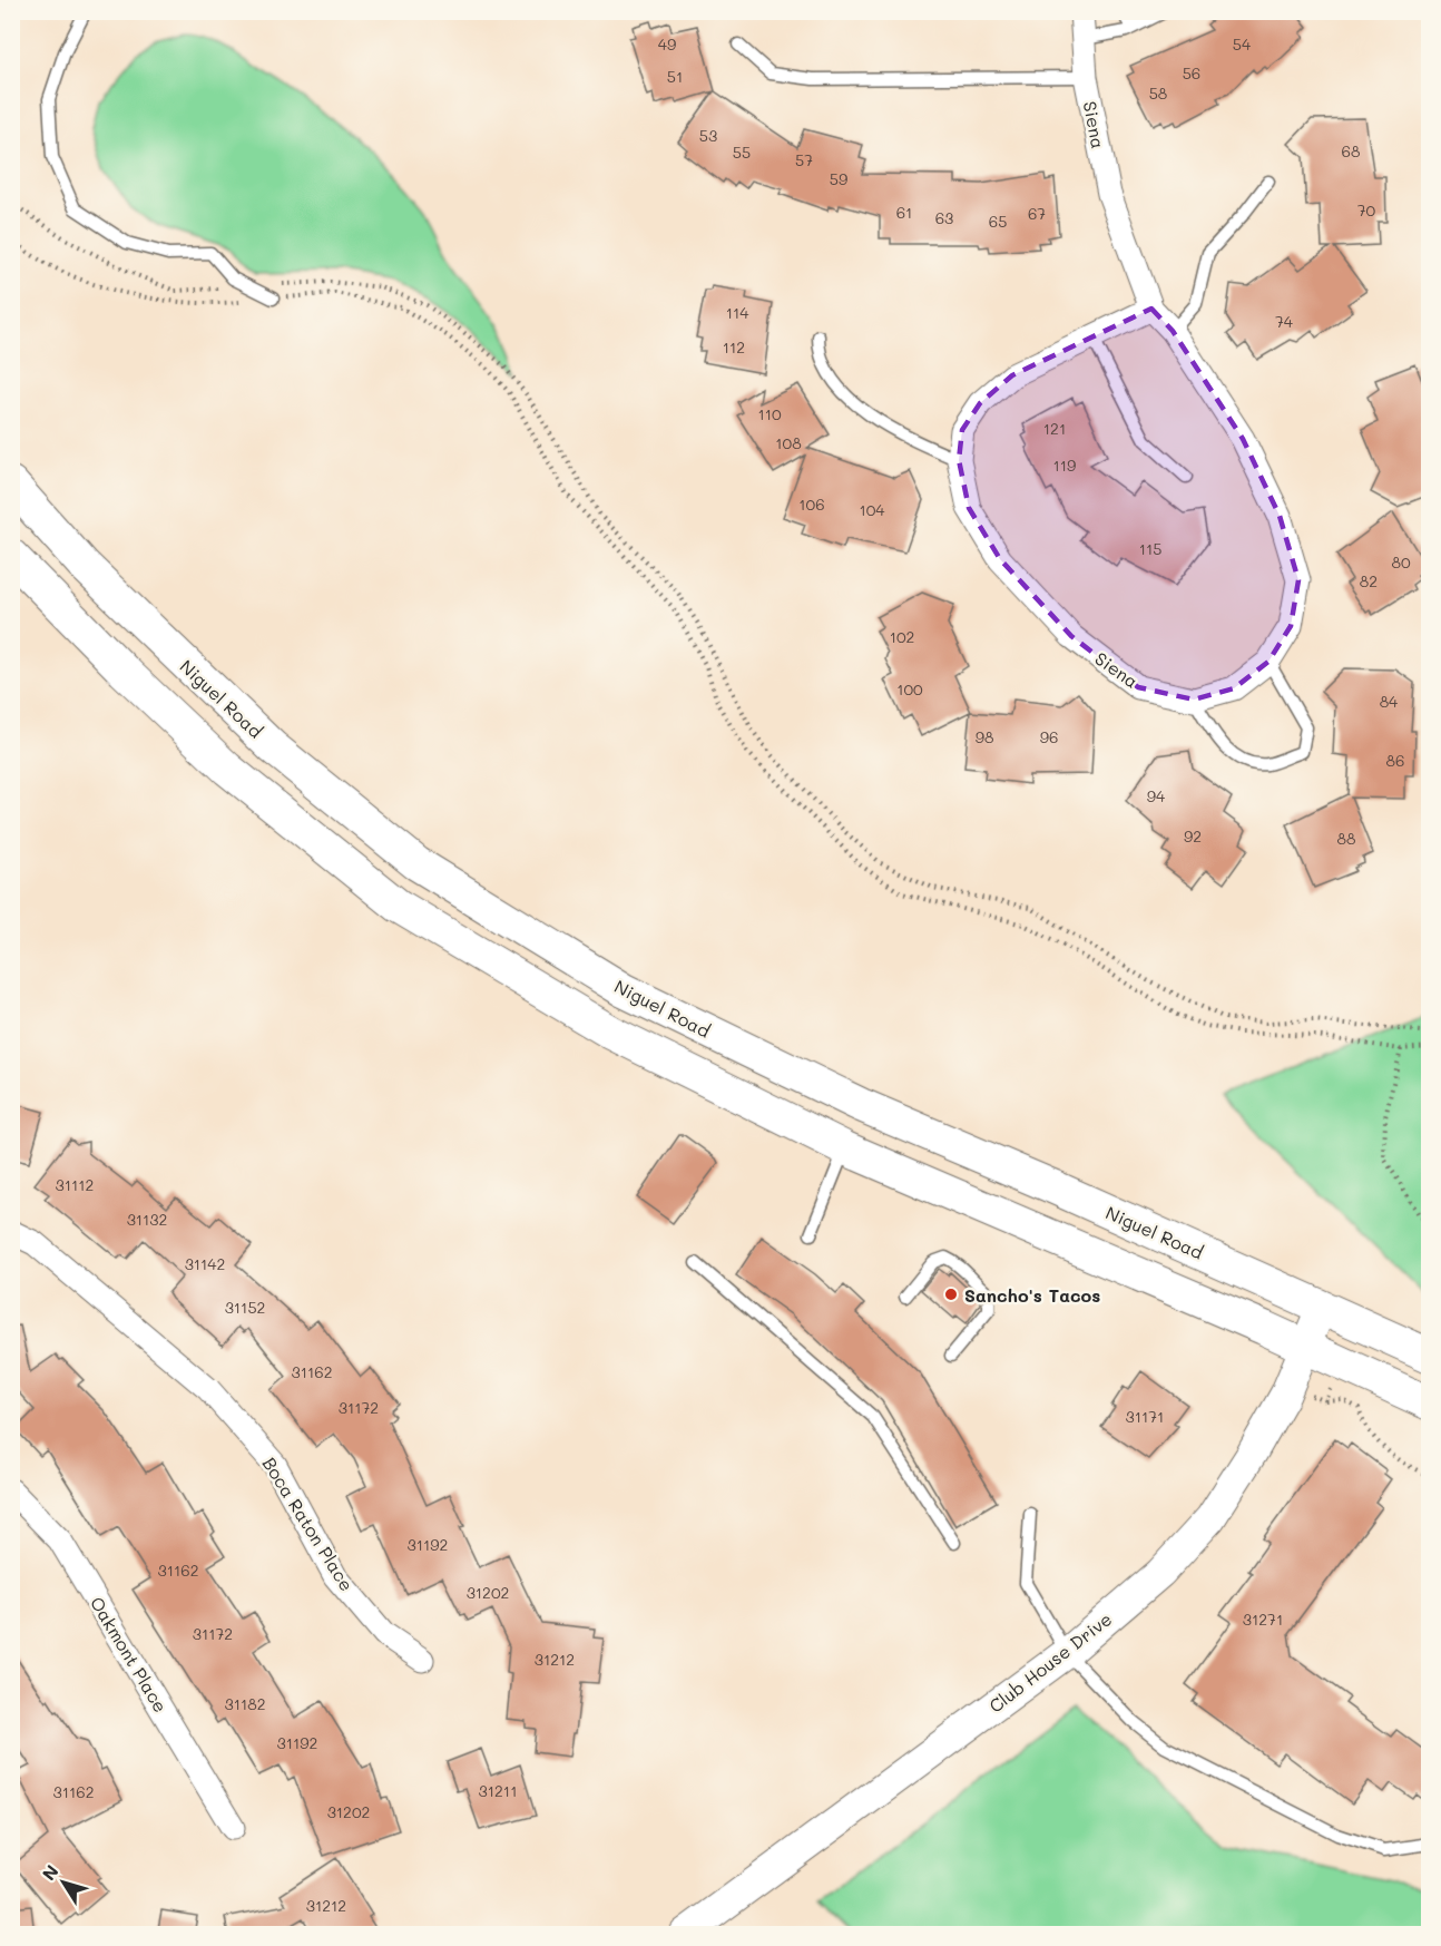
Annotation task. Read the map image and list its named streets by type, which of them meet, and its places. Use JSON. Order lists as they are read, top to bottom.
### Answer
{
  "streets": {
    "main road": ["Niguel Road"],
    "street": [
      "Siena",
      "Boca Raton Place",
      "Oakmont Place",
      "Club House Drive"
    ]
  },
  "crossings": [
    ["Niguel Road", "Club House Drive"]
  ],
  "places": ["Sancho's Tacos"],
  "house_numbers": [
    "49",
    "54",
    "56",
    "51",
    "58",
    "53",
    "68",
    "55",
    "57",
    "59",
    "70",
    "61",
    "67",
    "63",
    "65",
    "114",
    "74",
    "112",
    "110",
    "121",
    "108",
    "119",
    "106",
    "104",
    "115",
    "80",
    "82",
    "102",
    "100",
    "84",
    "98",
    "96",
    "86",
    "94",
    "92",
    "88",
    "31112",
    "31132",
    "31142",
    "31152",
    "31162",
    "31172",
    "31171",
    "31192",
    "31162",
    "31202",
    "31271",
    "31172",
    "31212",
    "31182",
    "31192",
    "31211",
    "31162",
    "31202",
    "31212"
  ],
  "north": "top left"
}
